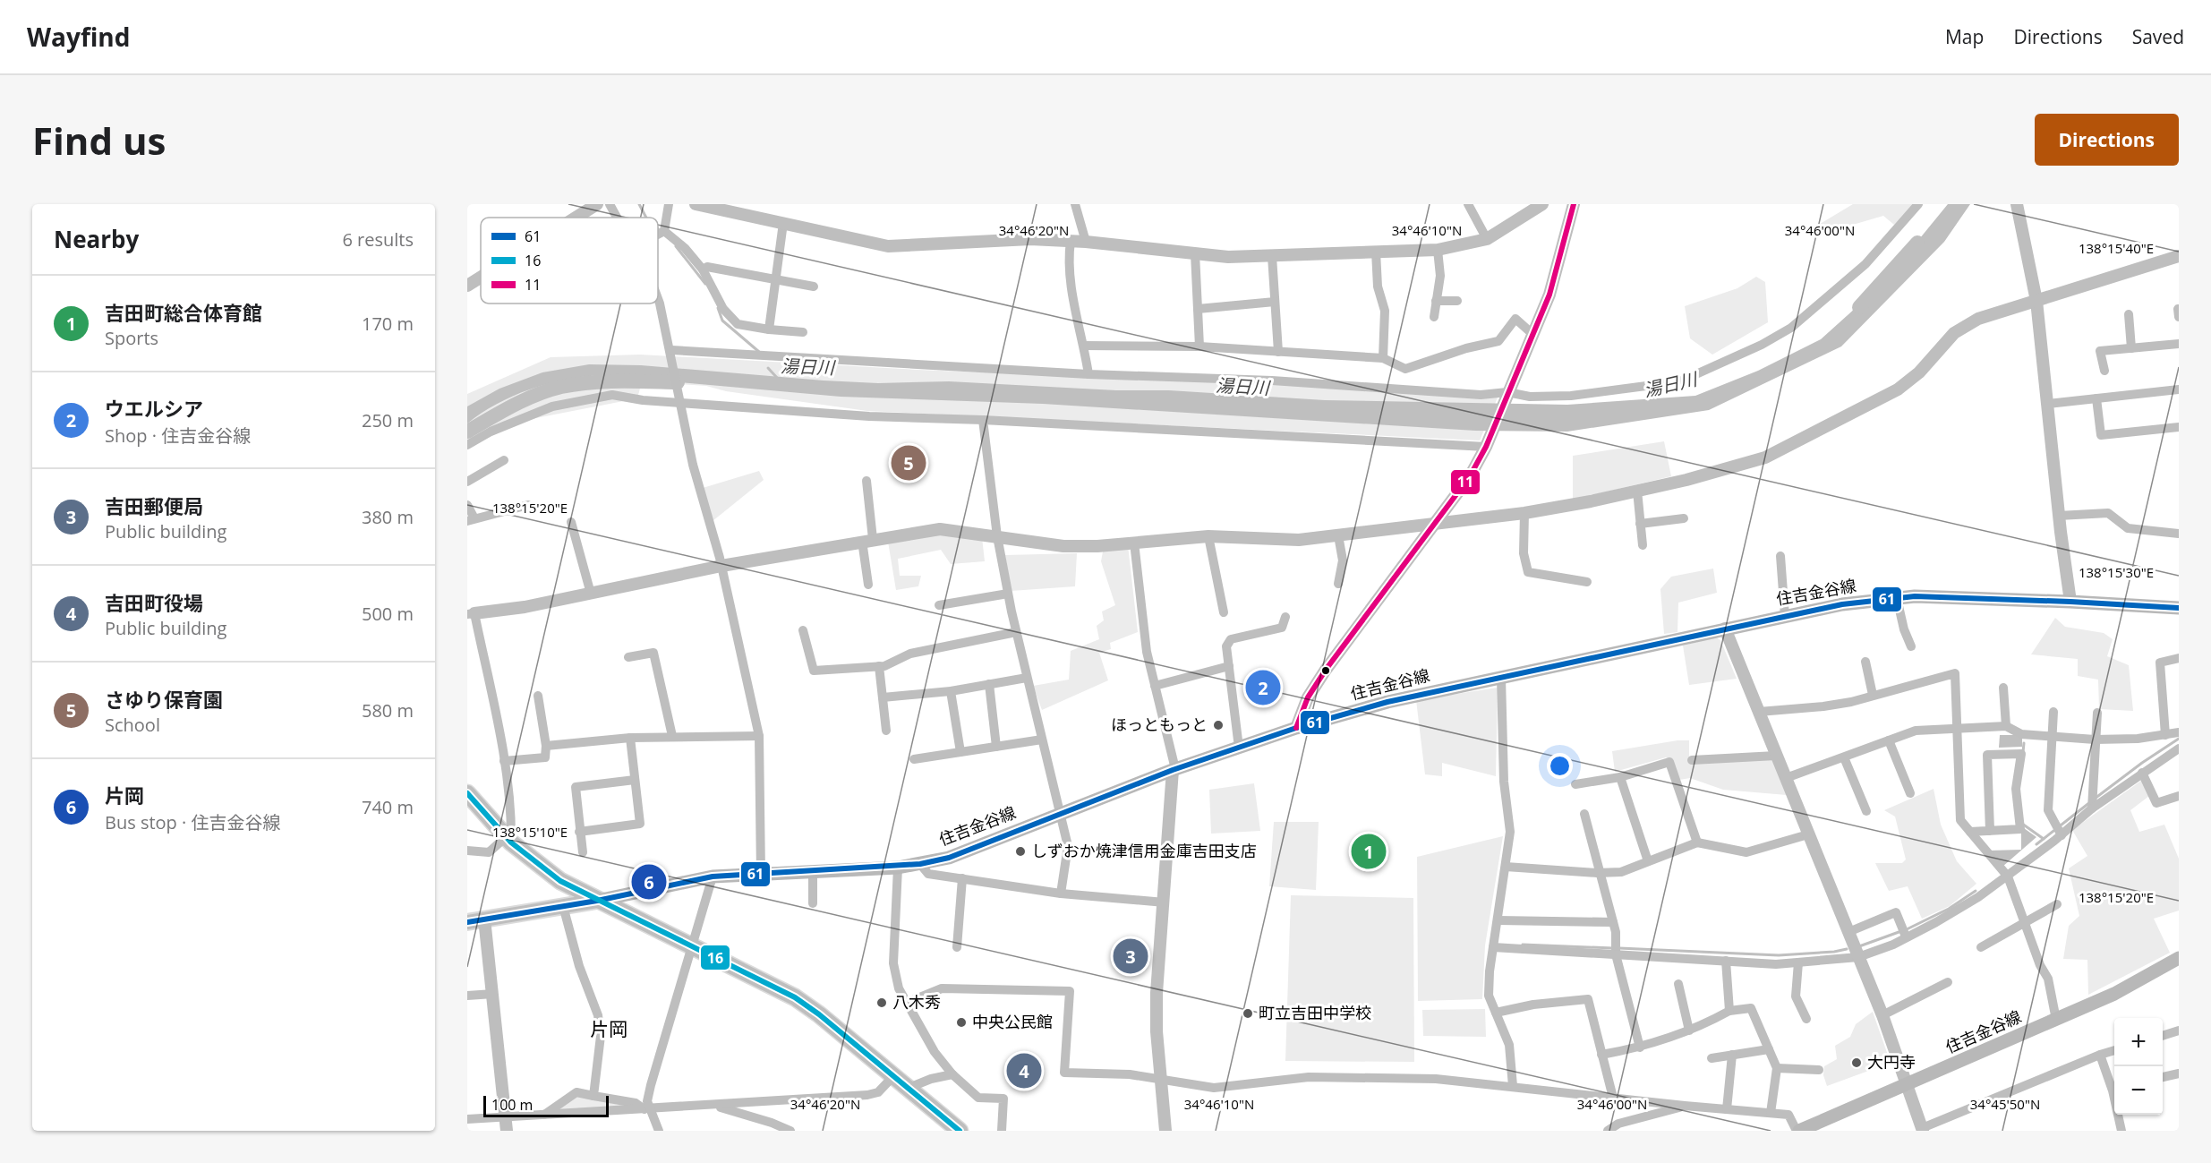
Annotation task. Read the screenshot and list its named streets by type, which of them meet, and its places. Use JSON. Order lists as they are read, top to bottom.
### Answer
{
  "streets": {
    "main road": ["住吉金谷線"]
  },
  "districts": ["片岡"],
  "water": ["湯日川"],
  "places": [
    "ほっともっと",
    "しずおか焼津信用金庫吉田支店",
    "八木秀",
    "町立吉田中学校",
    "中央公民館",
    "大円寺"
  ],
  "lines": ["transit line 11", "transit line 61", "transit line 16"],
  "legend": ["61", "16", "11"],
  "scale_bar": "100 m",
  "page": {
    "header": "Wayfind",
    "nav": ["Map", "Directions", "Saved"],
    "buttons": "Directions",
    "title": "Find us",
    "heading": ["Nearby", "6 results"],
    "list": [
      {
        "mark": "1",
        "name": "吉田町総合体育館",
        "note": "Sports",
        "value": "170 m"
      },
      {
        "mark": "2",
        "name": "ウエルシア",
        "note": "Shop · 住吉金谷線",
        "value": "250 m"
      },
      {
        "mark": "3",
        "name": "吉田郵便局",
        "note": "Public building",
        "value": "380 m"
      },
      {
        "mark": "4",
        "name": "吉田町役場",
        "note": "Public building",
        "value": "500 m"
      },
      {
        "mark": "5",
        "name": "さゆり保育園",
        "note": "School",
        "value": "580 m"
      },
      {
        "mark": "6",
        "name": "片岡",
        "note": "Bus stop · 住吉金谷線",
        "value": "740 m"
      }
    ],
    "pins": [
      "5",
      "2",
      "1",
      "6",
      "3",
      "4"
    ],
    "map_buttons": ["+", "−"],
    "scale": "100 m"
  },
  "coordinates": [
    "34°46'20\"N",
    "34°46'10\"N",
    "34°46'00\"N",
    "138°15'40\"E",
    "138°15'20\"E",
    "138°15'30\"E",
    "138°15'10\"E",
    "34°45'50\"N"
  ]
}
